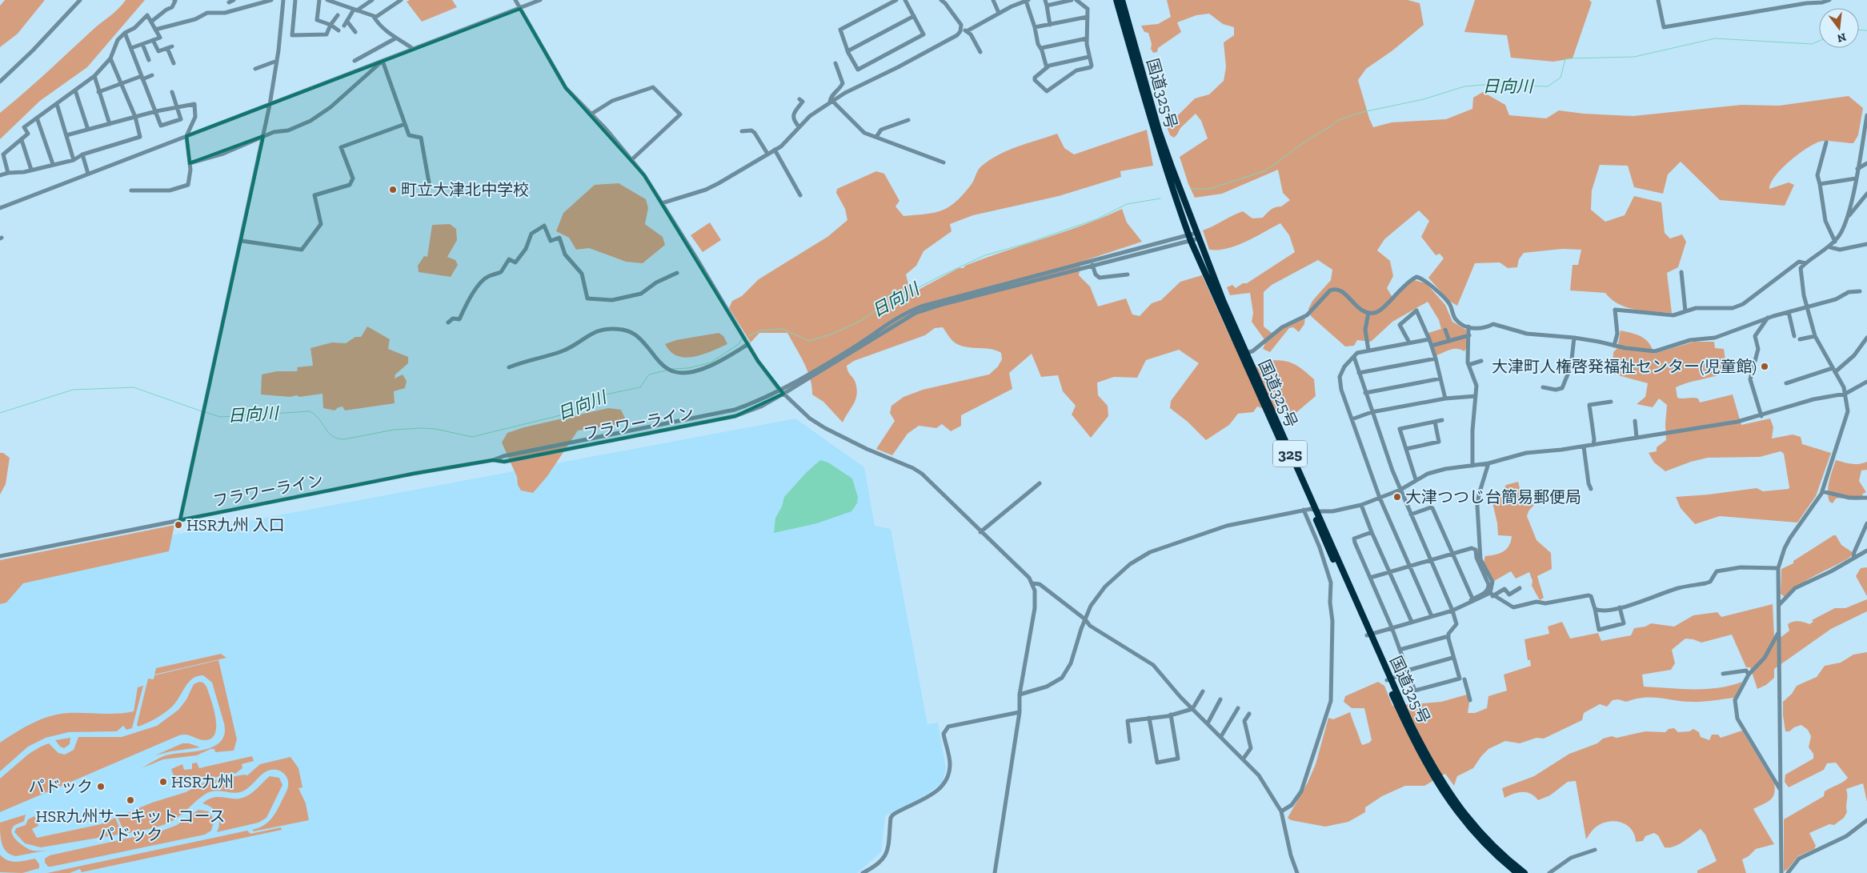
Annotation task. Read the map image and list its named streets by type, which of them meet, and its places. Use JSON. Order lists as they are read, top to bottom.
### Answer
{
  "streets": {
    "highway": ["国道325号", "325"],
    "street": ["フラワーライン"]
  },
  "water": ["日向川"],
  "places": [
    "町立大津北中学校",
    "大津町人権啓発福祉センター(児童館)",
    "大津つつじ台簡易郵便局",
    "HSR九州 入口",
    "HSR九州",
    "パドック",
    "HSR九州サーキットコース パドック"
  ],
  "north": "bottom"
}
